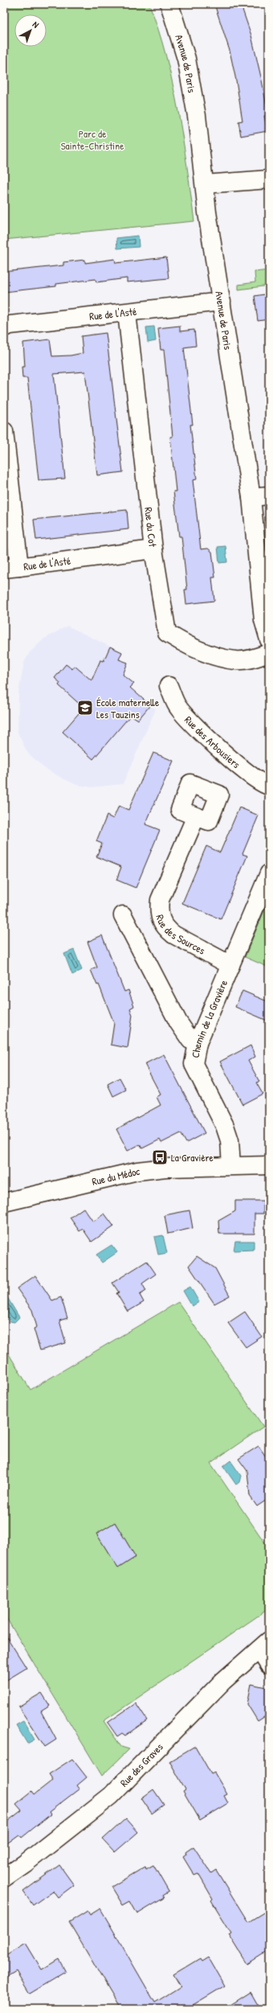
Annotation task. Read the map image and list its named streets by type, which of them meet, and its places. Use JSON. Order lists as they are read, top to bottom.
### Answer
{
  "streets": {
    "street": [
      "Avenue de Paris",
      "Rue de l'Asté",
      "Rue du Cot",
      "Rue des Arbousiers",
      "Rue des Sources",
      "Chemin de la Gravière",
      "Rue du Médoc",
      "Rue des Graves"
    ]
  },
  "crossings": [
    ["Avenue de Paris", "Rue de l'Asté"],
    ["Rue de l'Asté", "Rue du Cot"],
    ["Rue des Sources", "Chemin de la Gravière"],
    ["Chemin de la Gravière", "Rue du Médoc"]
  ],
  "parks": ["Parc de Sainte-Christine"],
  "places": {
    "school or university": ["École maternelle Les Tauzins"],
    "bus stop": ["La Gravière"]
  },
  "north": "top right"
}
